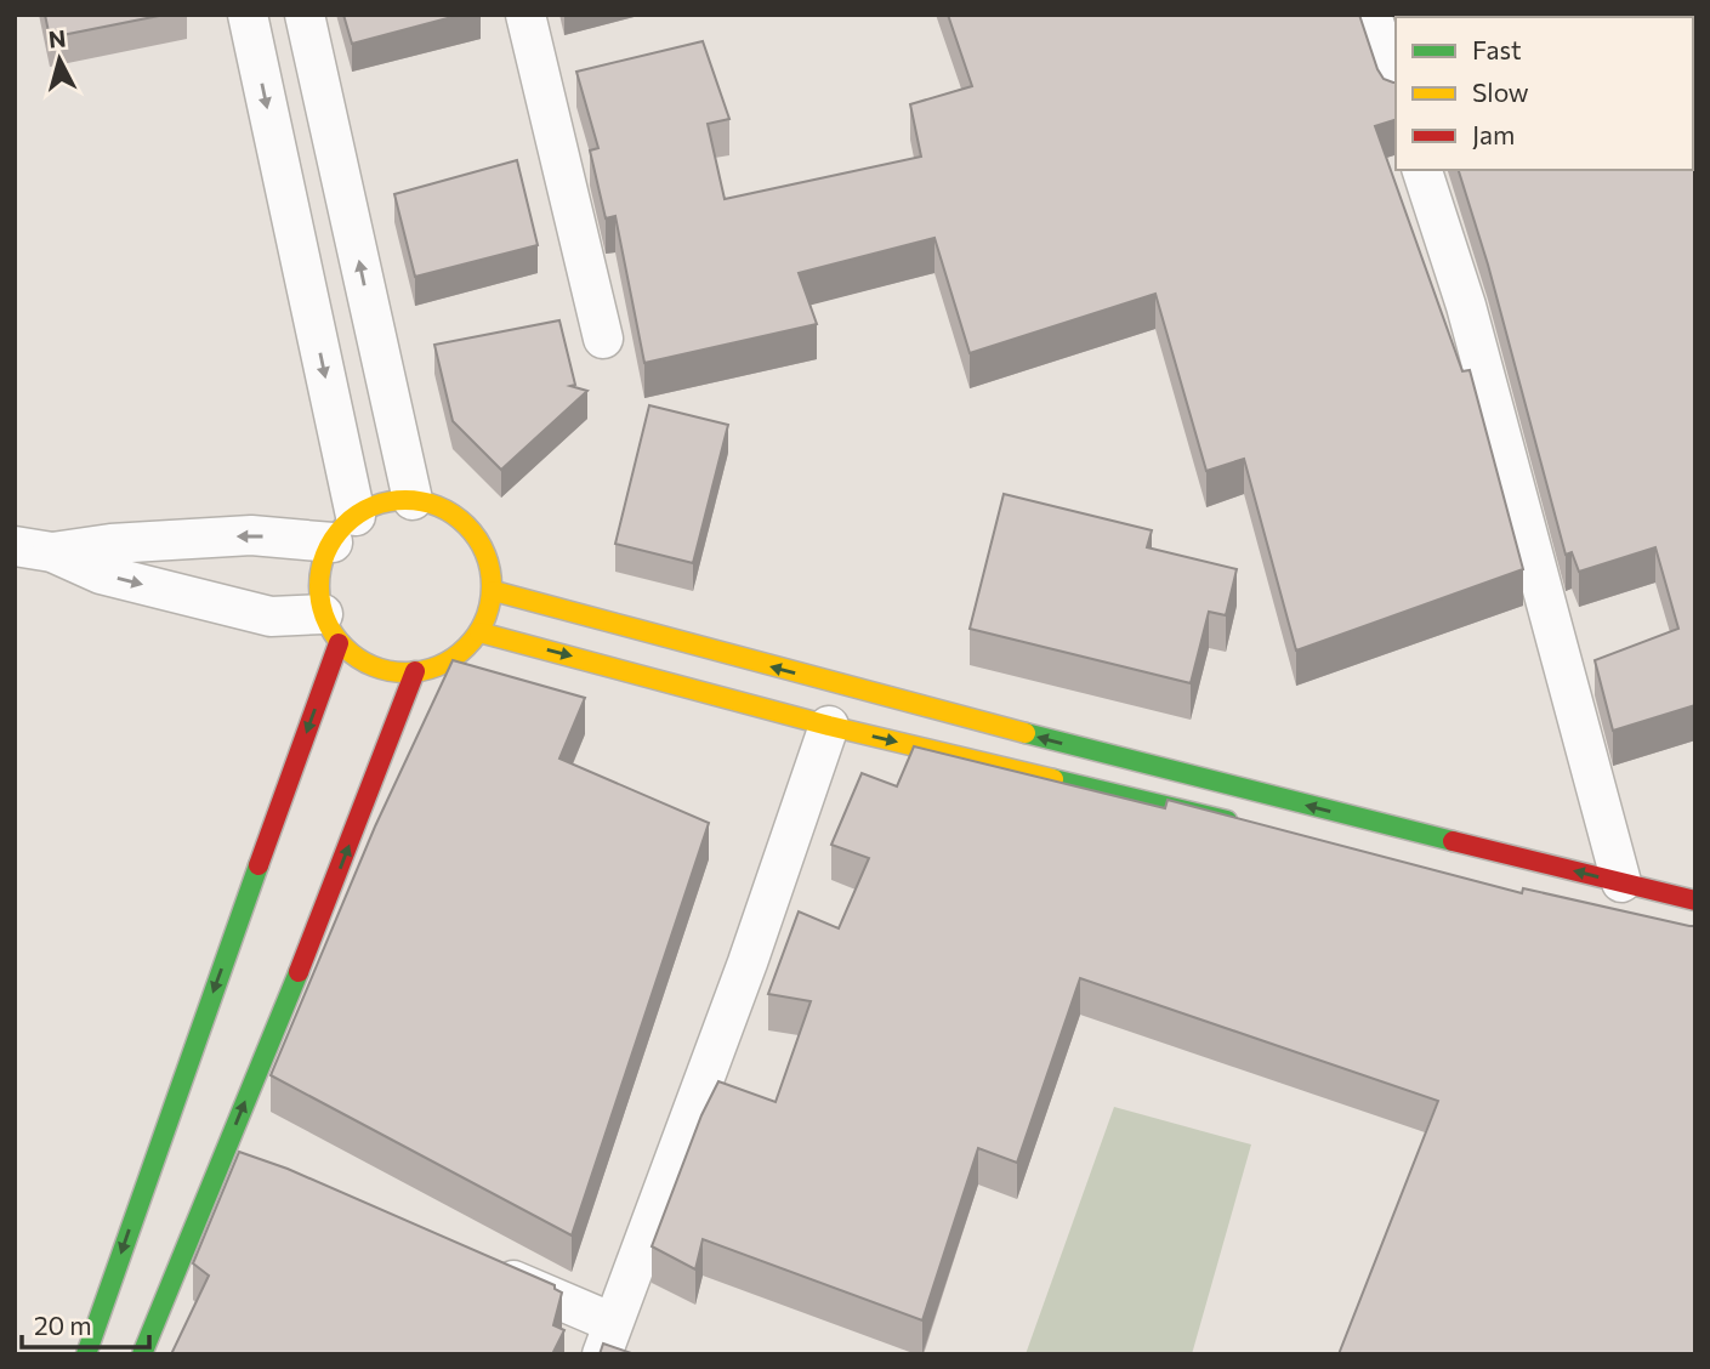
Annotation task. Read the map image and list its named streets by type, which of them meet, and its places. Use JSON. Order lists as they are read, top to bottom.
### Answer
{
  "legend": ["Fast", "Slow", "Jam"],
  "scale_bar": "20 m",
  "north": "top"
}
